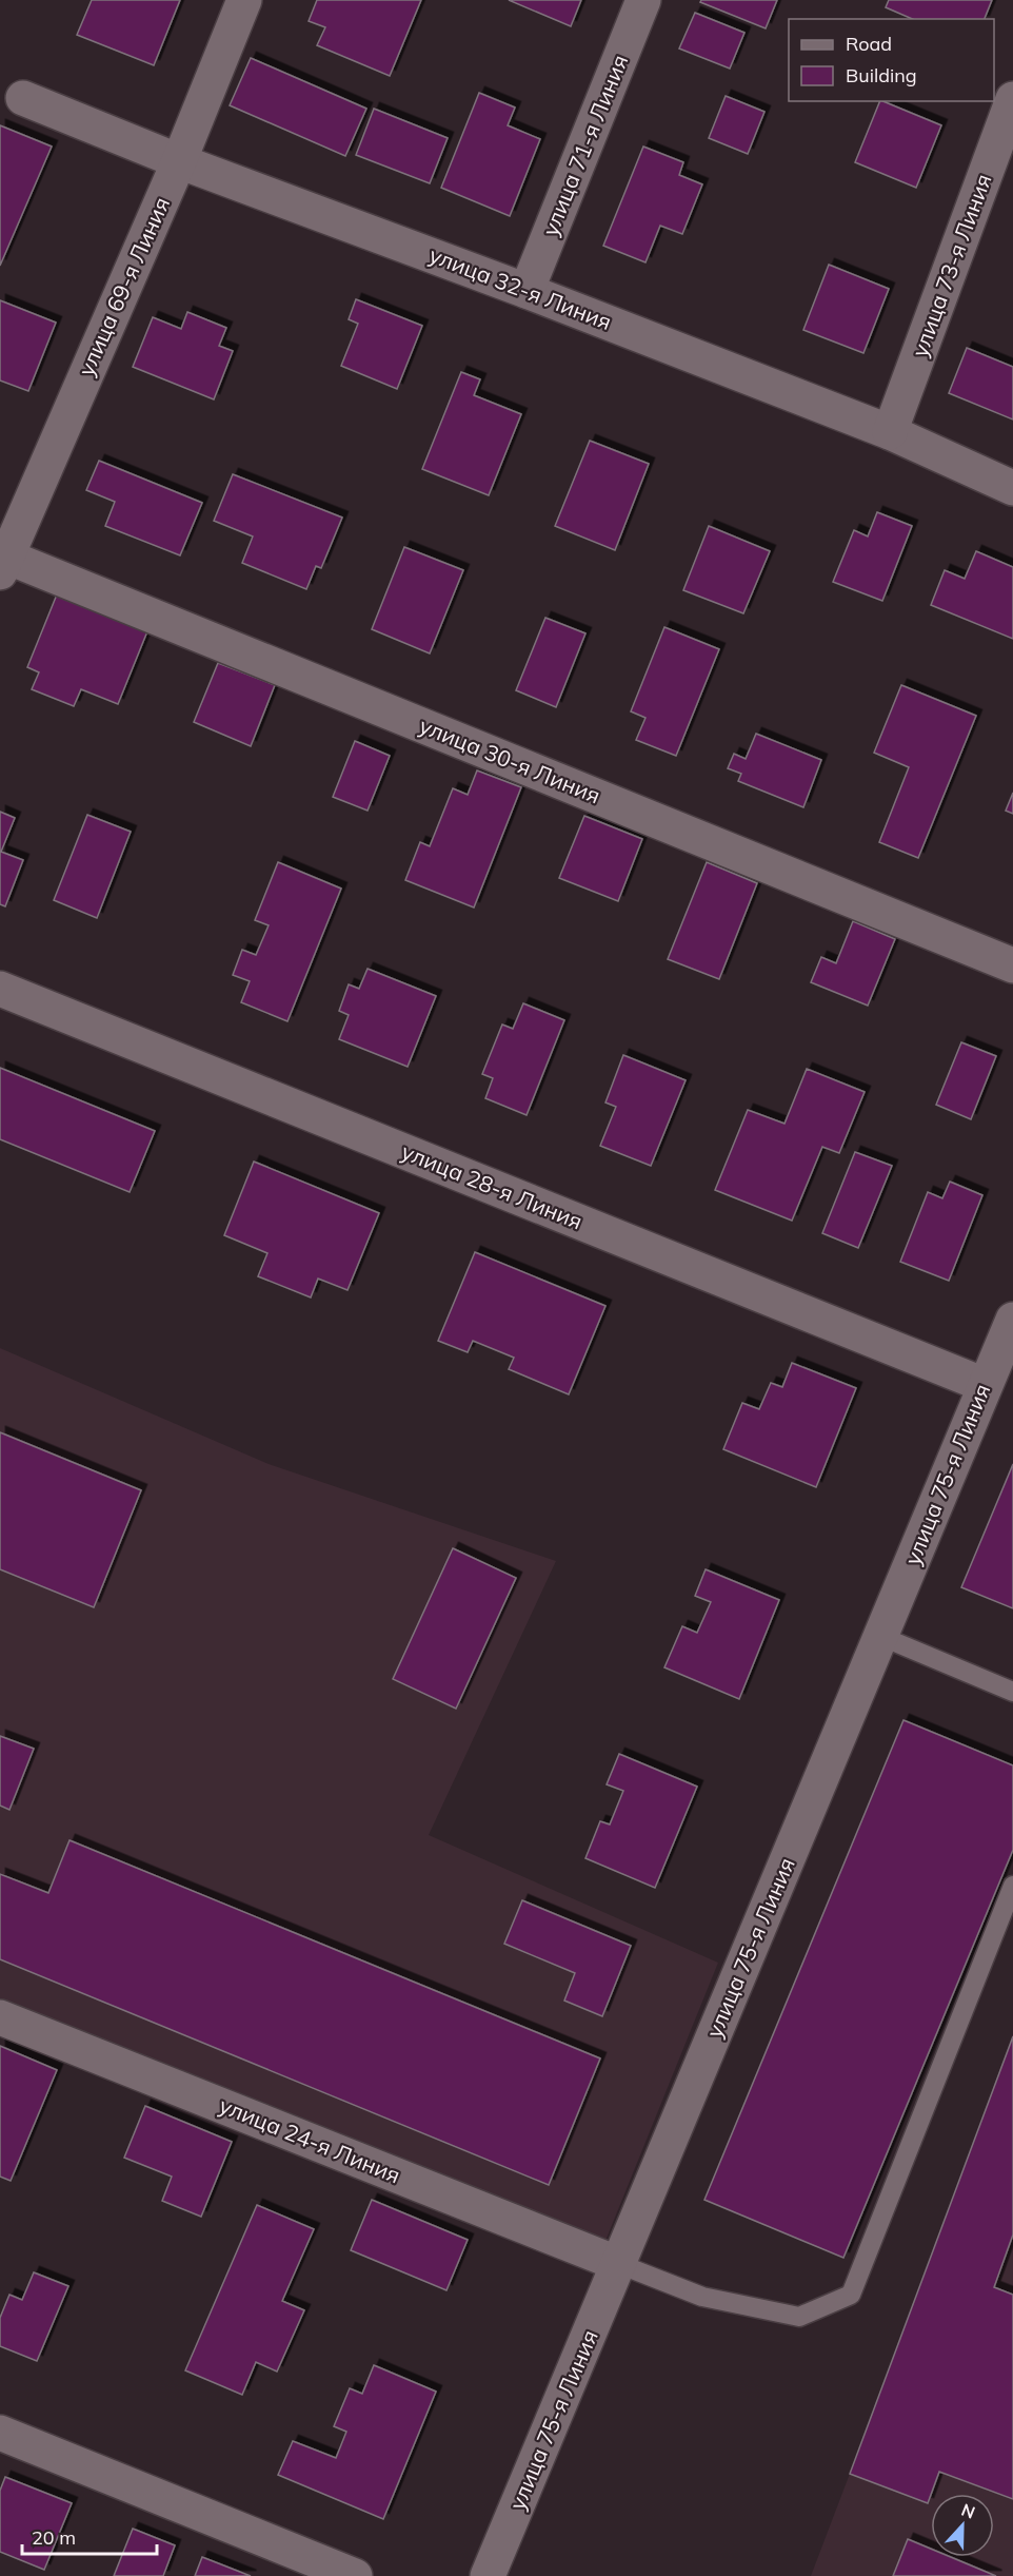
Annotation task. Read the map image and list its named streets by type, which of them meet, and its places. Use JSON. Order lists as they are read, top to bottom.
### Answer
{
  "streets": {
    "street": [
      "улица 71-я Линия",
      "улица 73-я Линия",
      "улица 69-я Линия",
      "улица 32-я Линия",
      "улица 30-я Линия",
      "улица 28-я Линия",
      "улица 75-я Линия",
      "улица 24-я Линия"
    ]
  },
  "crossings": [
    ["улица 71-я Линия", "улица 32-я Линия"],
    ["улица 73-я Линия", "улица 32-я Линия"],
    ["улица 69-я Линия", "улица 32-я Линия"],
    ["улица 69-я Линия", "улица 30-я Линия"],
    ["улица 28-я Линия", "улица 75-я Линия"],
    ["улица 75-я Линия", "улица 24-я Линия"]
  ],
  "legend": ["Road", "Building"],
  "scale_bar": "20 m",
  "north": "top"
}
